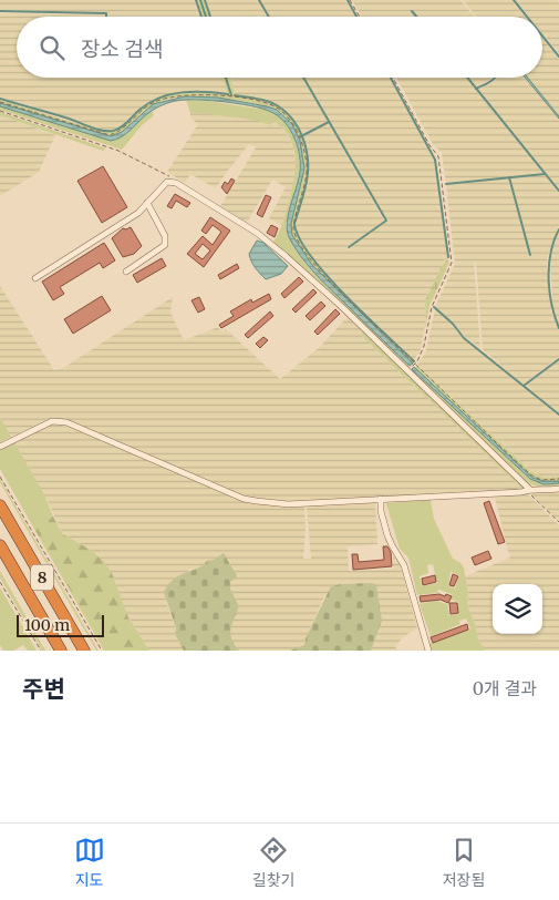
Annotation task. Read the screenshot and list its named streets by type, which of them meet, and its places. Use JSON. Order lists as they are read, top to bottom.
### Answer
{
  "streets": {
    "highway": ["8"]
  },
  "scale_bar": "100 m",
  "page": {
    "search": "장소 검색",
    "scale": "100 m",
    "heading": ["주변", "0개 결과"],
    "nav": ["지도", "길찾기", "저장됨"]
  }
}
